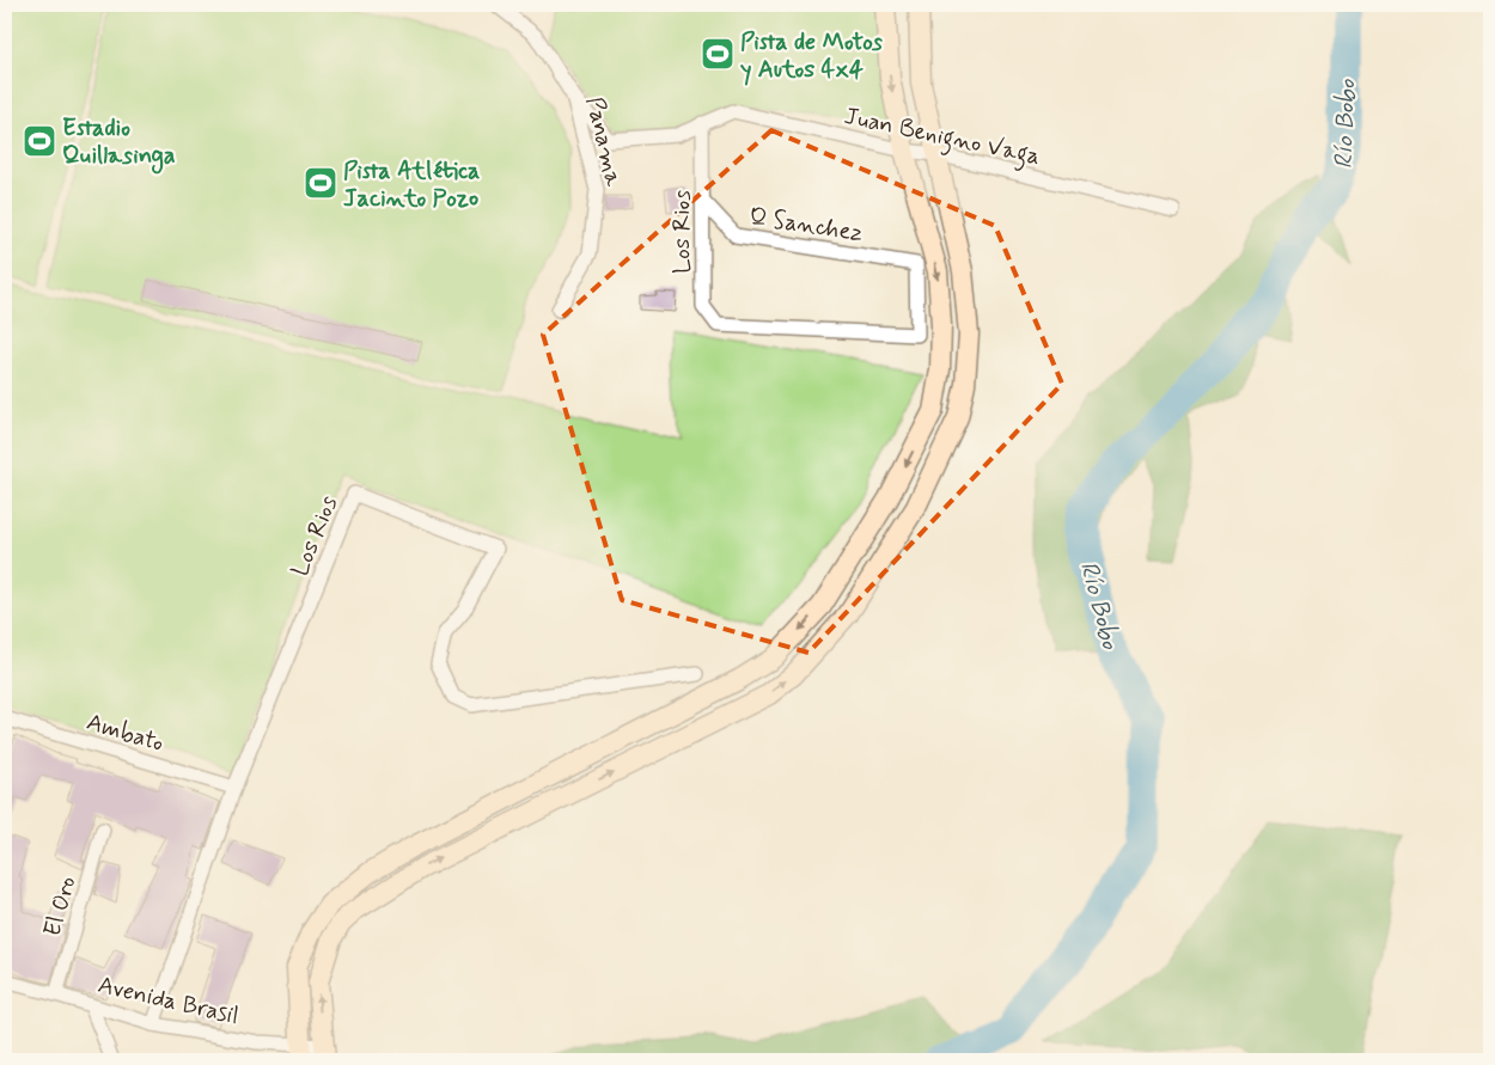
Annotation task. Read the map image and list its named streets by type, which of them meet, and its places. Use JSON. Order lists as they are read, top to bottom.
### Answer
{
  "streets": {
    "street": [
      "Juan Benigno Vaga",
      "Panama",
      "Q Sanchez",
      "Los Rios",
      "Ambato",
      "El Oro",
      "Avenida Brasil"
    ]
  },
  "crossings": [
    ["Juan Benigno Vaga", "Los Rios"],
    ["Q Sanchez", "Los Rios"],
    ["Los Rios", "Ambato"],
    ["Los Rios", "Avenida Brasil"],
    ["El Oro", "Avenida Brasil"]
  ],
  "water": ["Río Bobo"],
  "places": {
    "sports": ["Pista de Motos y Autos 4x4", "Estadio Quillasinga", "Pista Atlética Jacinto Pozo"]
  }
}
